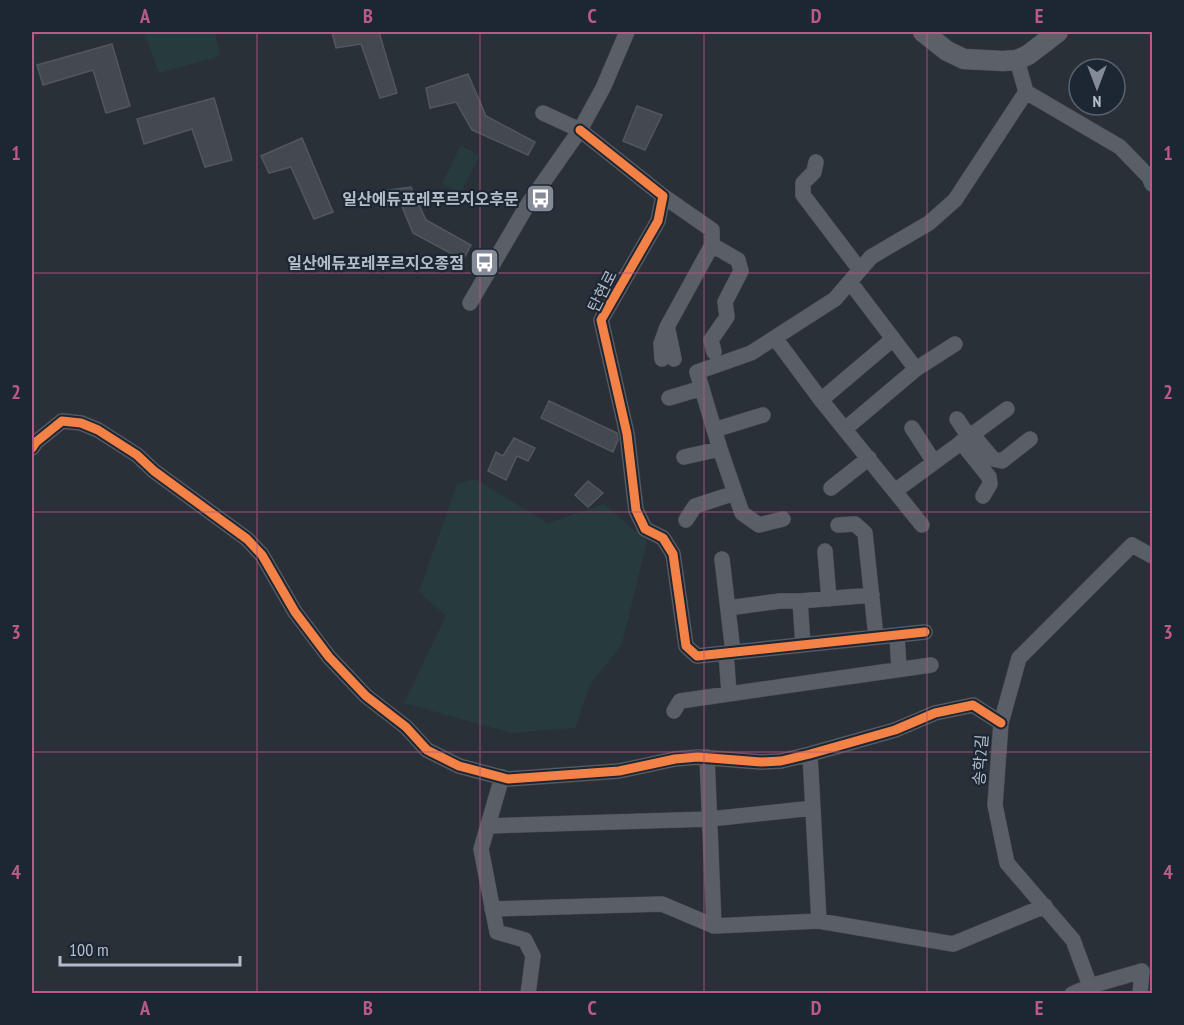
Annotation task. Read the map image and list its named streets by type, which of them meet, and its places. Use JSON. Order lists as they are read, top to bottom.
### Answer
{
  "streets": {
    "street": ["탄현로", "송학2길"]
  },
  "places": {
    "bus stop": ["일산에듀포레푸르지오후문", "일산에듀포레푸르지오종점"]
  },
  "scale_bar": "100 m",
  "north": "bottom",
  "grid": {
    "columns": [
      "A",
      "B",
      "C",
      "D",
      "E"
    ],
    "rows": [
      "1",
      "2",
      "3",
      "4"
    ]
  }
}
